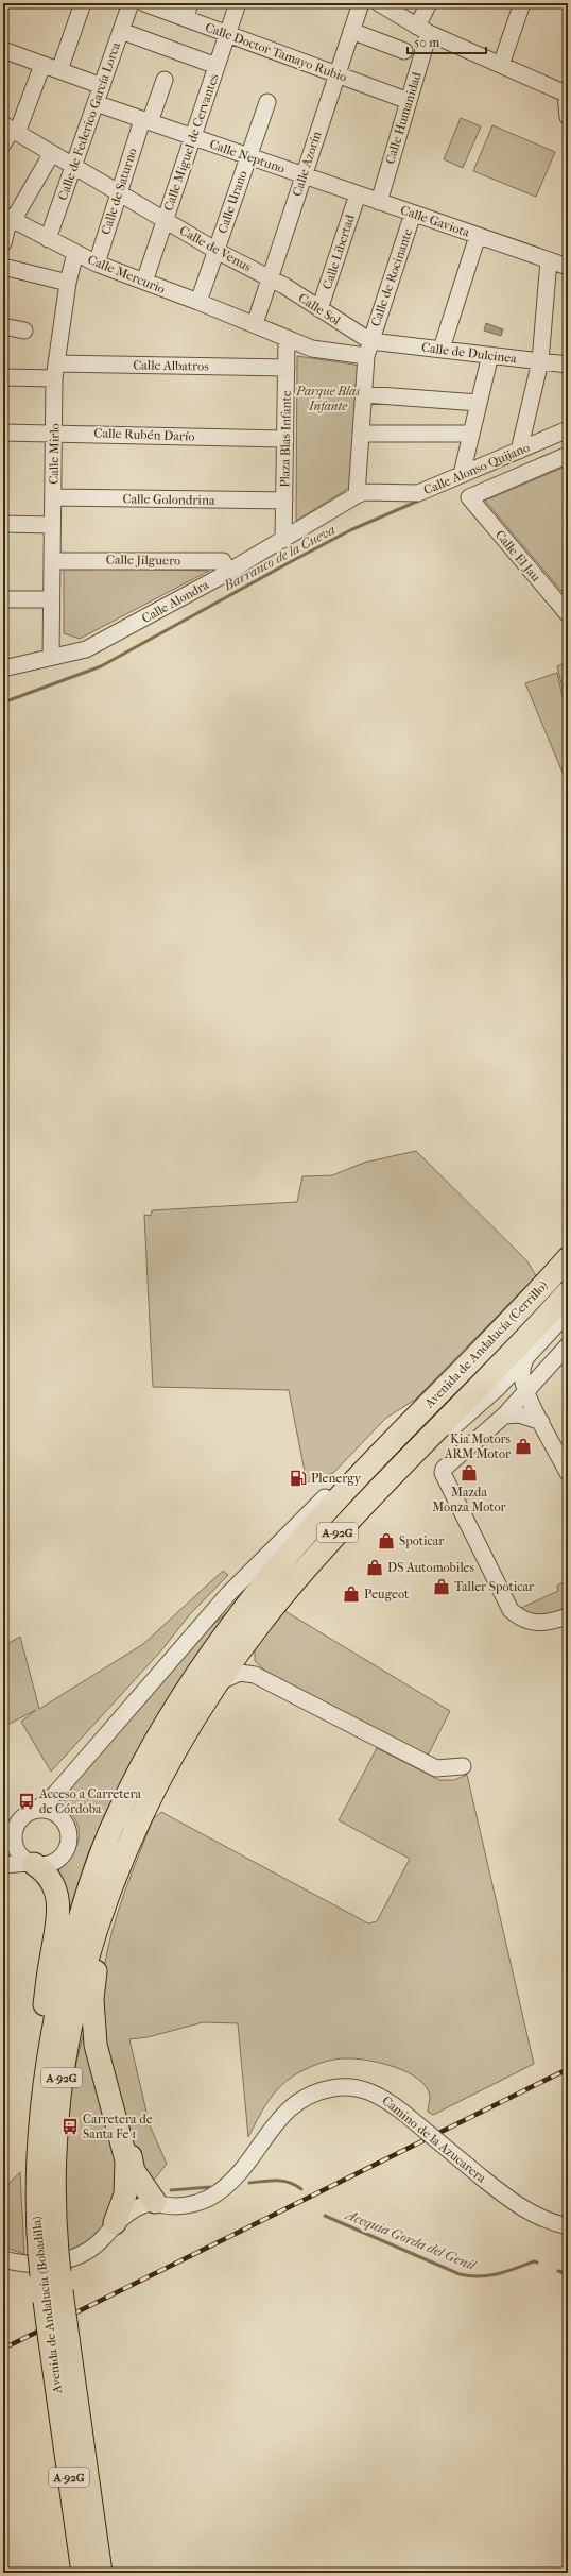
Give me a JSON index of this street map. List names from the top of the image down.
{
  "streets": {
    "highway": ["Avenida de Andalucía (Cerrillo)", "A-92G", "Avenida de Andalucía (Bobadilla)"],
    "street": [
      "Calle Doctor Tamayo Rubio",
      "Calle Humanidad",
      "Calle de Federico García Lorca",
      "Calle Miguel de Cervantes",
      "Calle Neptuno",
      "Calle Azorín",
      "Calle de Saturno",
      "Calle Urano",
      "Calle Gaviota",
      "Calle de Venus",
      "Calle Libertad",
      "Calle Mercurio",
      "Calle de Rocinante",
      "Calle Sol",
      "Calle de Dulcinea",
      "Calle Albatros",
      "Calle Rubén Darío",
      "Plaza Blas Infante",
      "Calle Mirlo",
      "Calle Alonso Quijano",
      "Calle Golondrina",
      "Calle El Jau",
      "Calle Jilguero",
      "Calle Alondra",
      "Camino de la Azucarera"
    ]
  },
  "crossings": [
    ["Calle Doctor Tamayo Rubio", "Calle Humanidad"],
    ["Calle Doctor Tamayo Rubio", "Calle Miguel de Cervantes"],
    ["Calle Doctor Tamayo Rubio", "Calle Azorín"],
    ["Calle Humanidad", "Calle Gaviota"],
    ["Calle de Federico García Lorca", "Calle Neptuno"],
    ["Calle de Federico García Lorca", "Calle de Venus"],
    ["Calle de Federico García Lorca", "Calle Mercurio"],
    ["Calle Miguel de Cervantes", "Calle Neptuno"],
    ["Calle Miguel de Cervantes", "Calle de Venus"],
    ["Calle Miguel de Cervantes", "Calle Mercurio"],
    ["Calle Neptuno", "Calle Azorín"],
    ["Calle Neptuno", "Calle de Saturno"],
    ["Calle Neptuno", "Calle Urano"],
    ["Calle Neptuno", "Calle Gaviota"],
    ["Calle Azorín", "Calle Gaviota"],
    ["Calle Azorín", "Calle de Venus"],
    ["Calle Azorín", "Calle Mercurio"],
    ["Calle Azorín", "Calle Sol"],
    ["Calle de Saturno", "Calle de Venus"],
    ["Calle de Saturno", "Calle Mercurio"],
    ["Calle Urano", "Calle de Venus"],
    ["Calle Urano", "Calle Mercurio"],
    ["Calle Gaviota", "Calle Libertad"],
    ["Calle Gaviota", "Calle de Rocinante"],
    ["Calle de Venus", "Calle Sol"],
    ["Calle Libertad", "Calle Sol"],
    ["Calle Mercurio", "Calle de Dulcinea"],
    ["Calle Mercurio", "Plaza Blas Infante"],
    ["Calle Mercurio", "Calle Mirlo"],
    ["Calle de Rocinante", "Calle Sol"],
    ["Calle de Rocinante", "Calle de Dulcinea"],
    ["Calle de Rocinante", "Calle Alonso Quijano"],
    ["Calle de Rocinante", "Calle Alondra"],
    ["Calle Sol", "Calle de Dulcinea"],
    ["Calle de Dulcinea", "Plaza Blas Infante"],
    ["Calle Albatros", "Plaza Blas Infante"],
    ["Calle Albatros", "Calle Mirlo"],
    ["Calle Rubén Darío", "Plaza Blas Infante"],
    ["Calle Rubén Darío", "Calle Mirlo"],
    ["Plaza Blas Infante", "Calle Golondrina"],
    ["Plaza Blas Infante", "Calle Alondra"],
    ["Calle Mirlo", "Calle Golondrina"],
    ["Calle Mirlo", "Calle Jilguero"],
    ["Calle Mirlo", "Calle Alondra"],
    ["Calle Alonso Quijano", "Calle Alondra"],
    ["Calle Jilguero", "Calle Alondra"],
    ["Avenida de Andalucía (Cerrillo)", "Avenida de Andalucía (Bobadilla)"]
  ],
  "water": ["Barranco de la Cueva", "Acequia Gorda del Genil"],
  "parks": ["Parque Blas Infante"],
  "places": {
    "shop": [
      "Kia Motors ARM Motor",
      "Mazda Monza Motor",
      "Spoticar",
      "DS Automobiles",
      "Taller Spoticar",
      "Peugeot"
    ],
    "fuel station": ["Plenergy"],
    "bus stop": ["Acceso a Carretera de Córdoba", "Carretera de Santa Fe 1"]
  },
  "scale_bar": "50 m"
}
